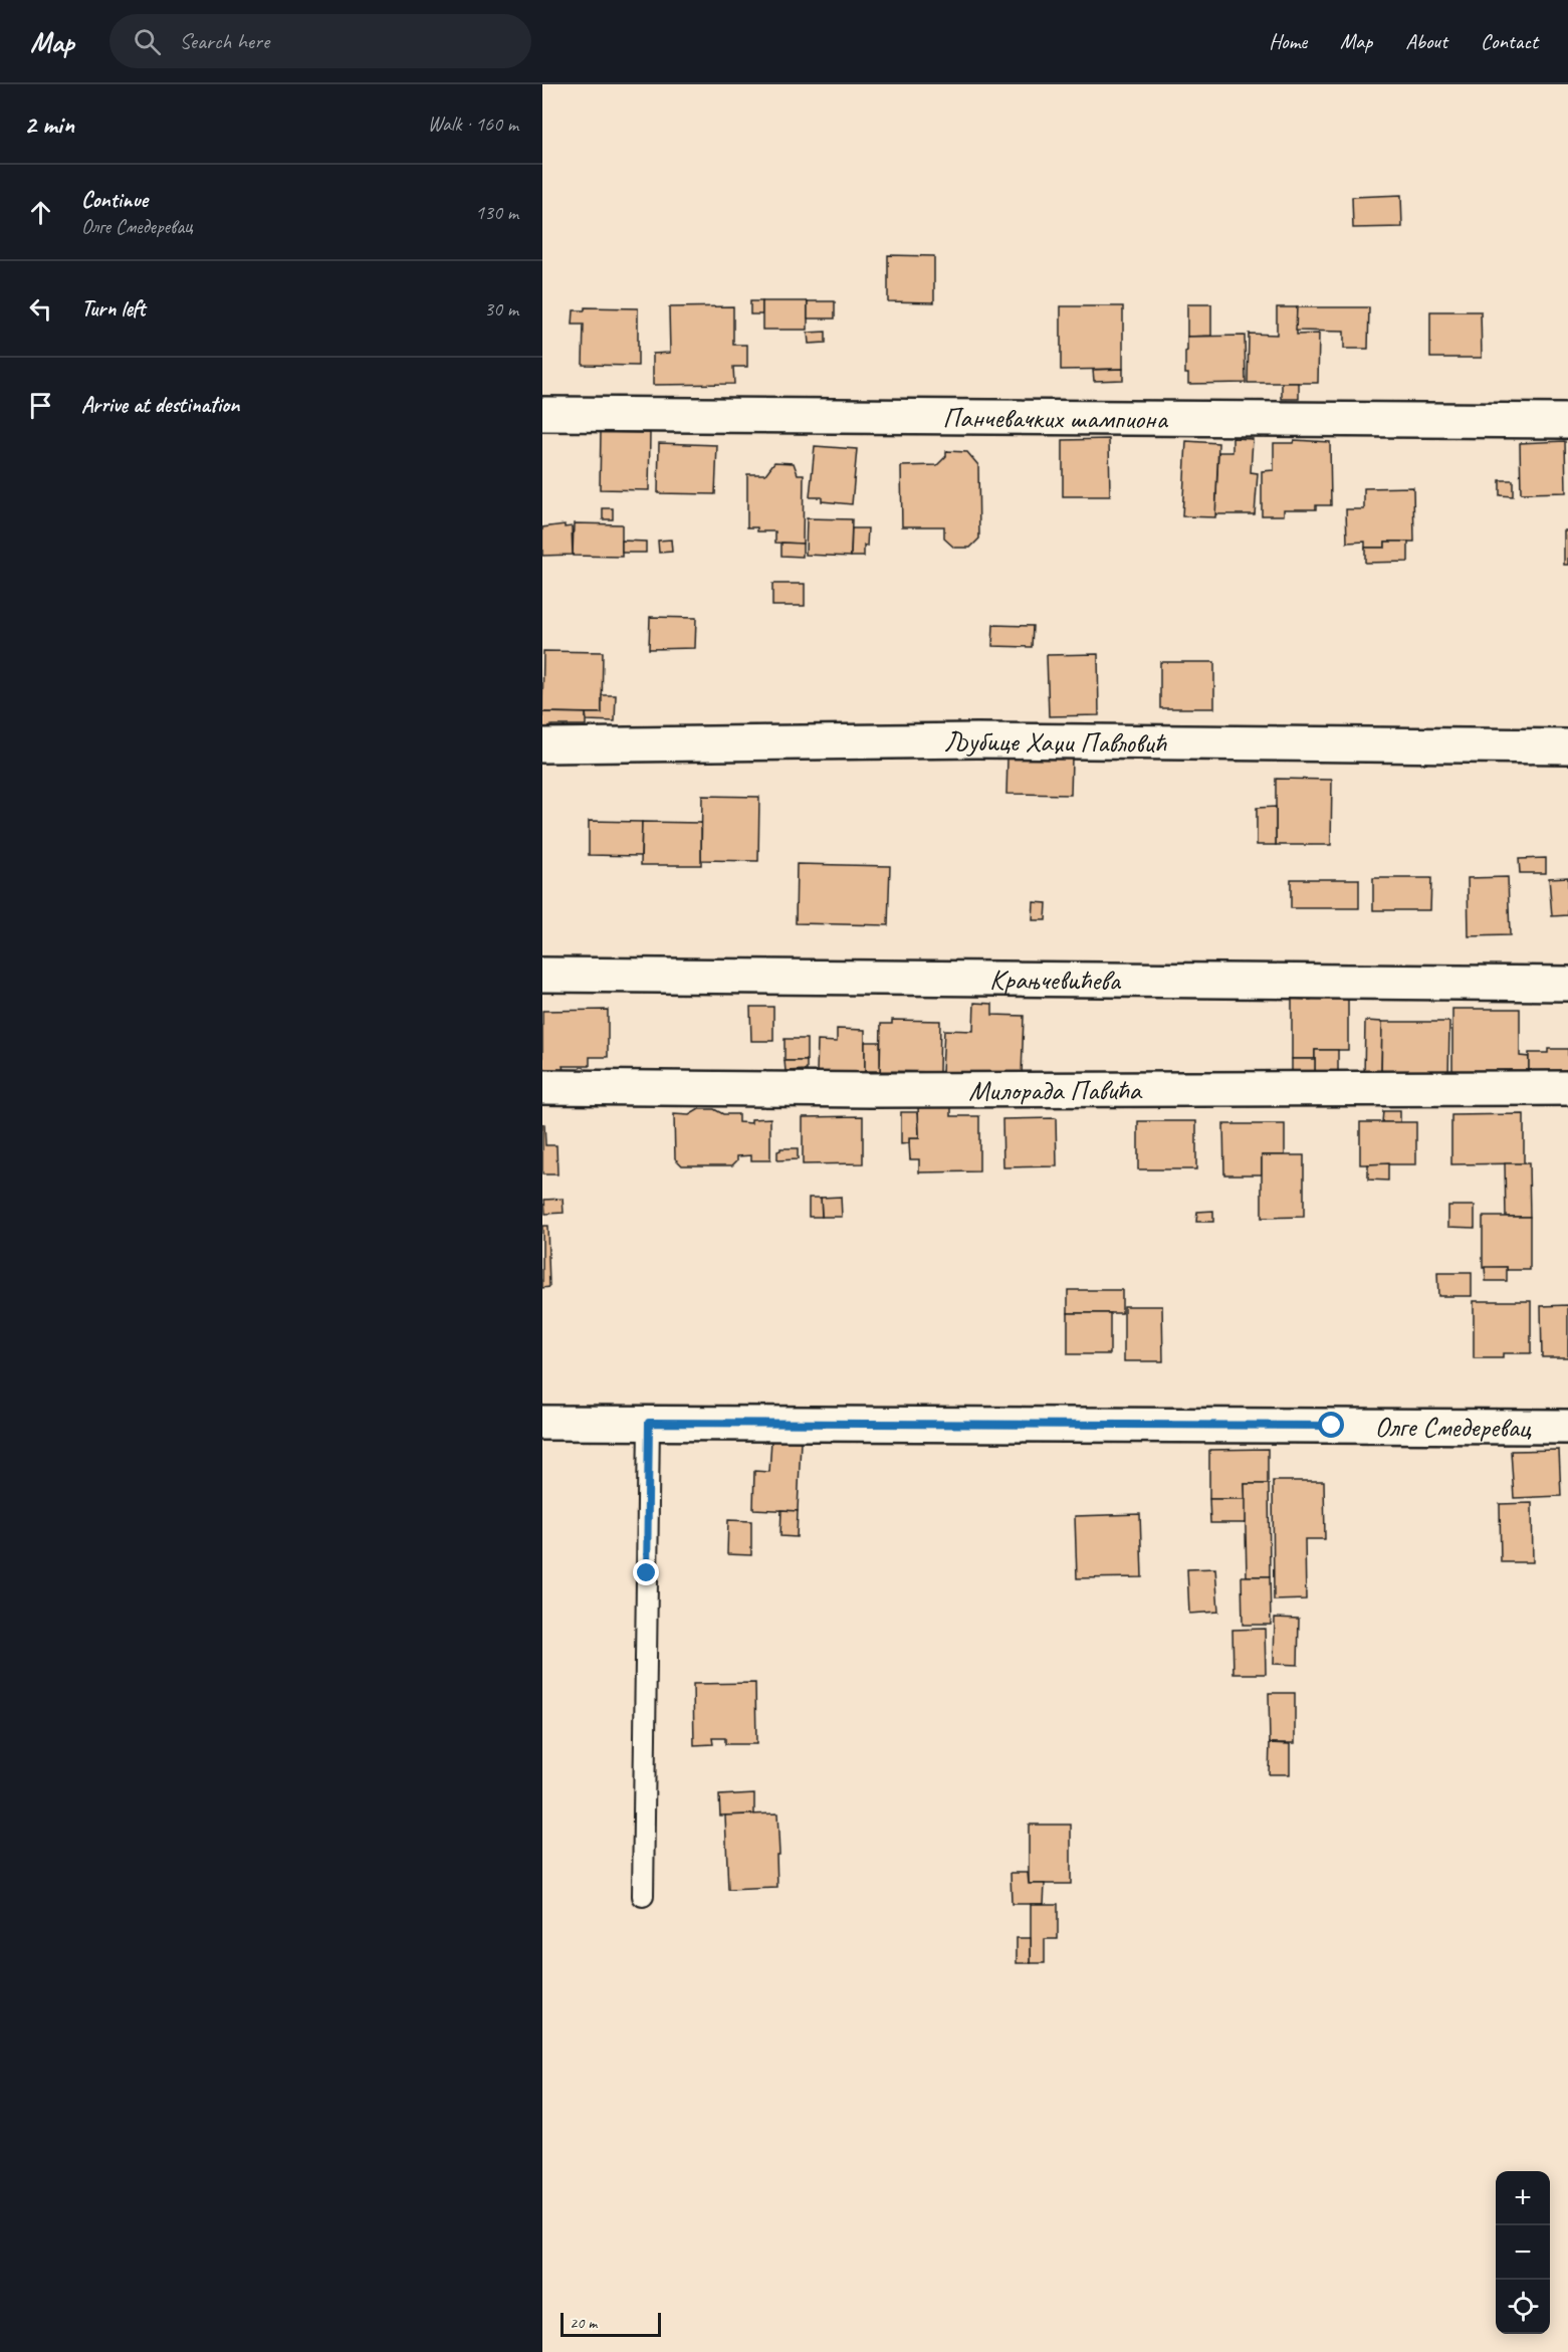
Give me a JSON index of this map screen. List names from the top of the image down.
{
  "streets": {
    "street": [
      "Панчевачких шампиона",
      "Љубице Хаџи Павловић",
      "Крањчевићева",
      "Милорада Павића",
      "Олге Смедеревац"
    ]
  },
  "scale_bar": "20 m",
  "page": {
    "header": "Map",
    "search": "Search here",
    "nav": [
      "Home",
      "Map",
      "About",
      "Contact"
    ],
    "heading": ["2 min", "Walk · 160 m"],
    "list": [
      ["Continue", "Олге Смедеревац", "130 m"],
      ["Turn left", "30 m"],
      "Arrive at destination"
    ],
    "map_buttons": ["+", "−"],
    "scale": "20 m"
  }
}
